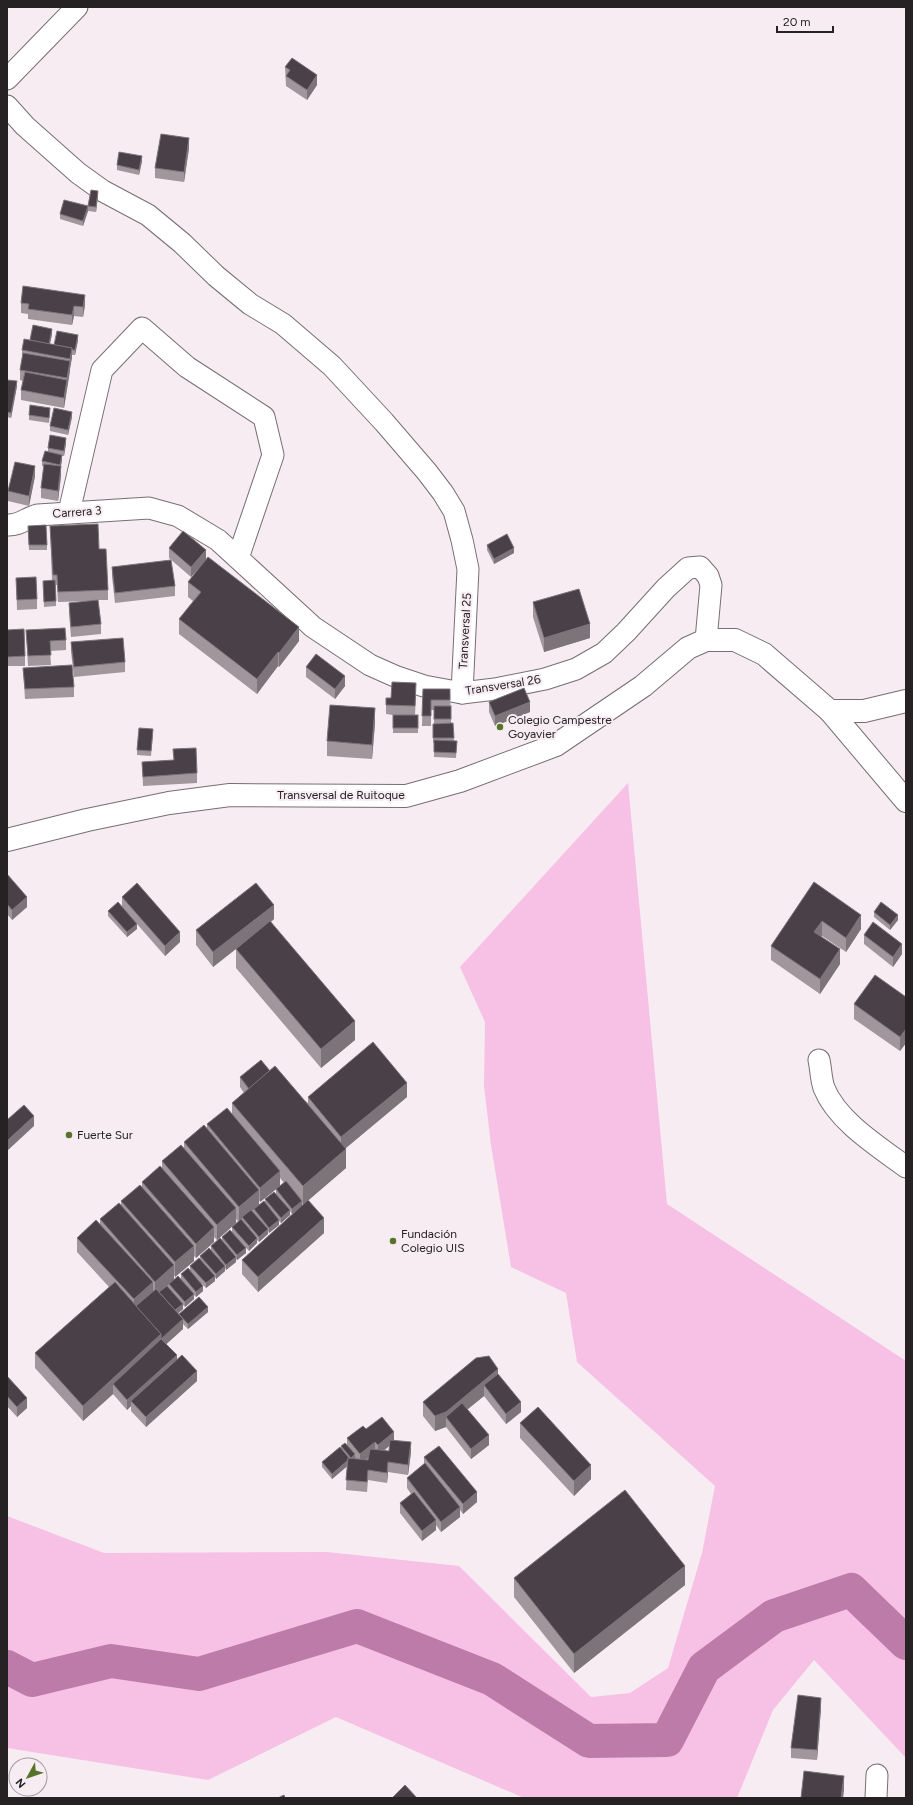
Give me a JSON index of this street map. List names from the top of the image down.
{
  "streets": {
    "street": [
      "Carrera 3",
      "Transversal 25",
      "Transversal 26",
      "Transversal de Ruitoque"
    ]
  },
  "crossings": [
    ["Carrera 3", "Transversal 26"],
    ["Transversal 25", "Transversal 26"],
    ["Transversal 26", "Transversal de Ruitoque"]
  ],
  "places": ["Colegio Campestre Goyavier", "Fuerte Sur", "Fundación Colegio UIS"],
  "scale_bar": "20 m",
  "north": "bottom left"
}
